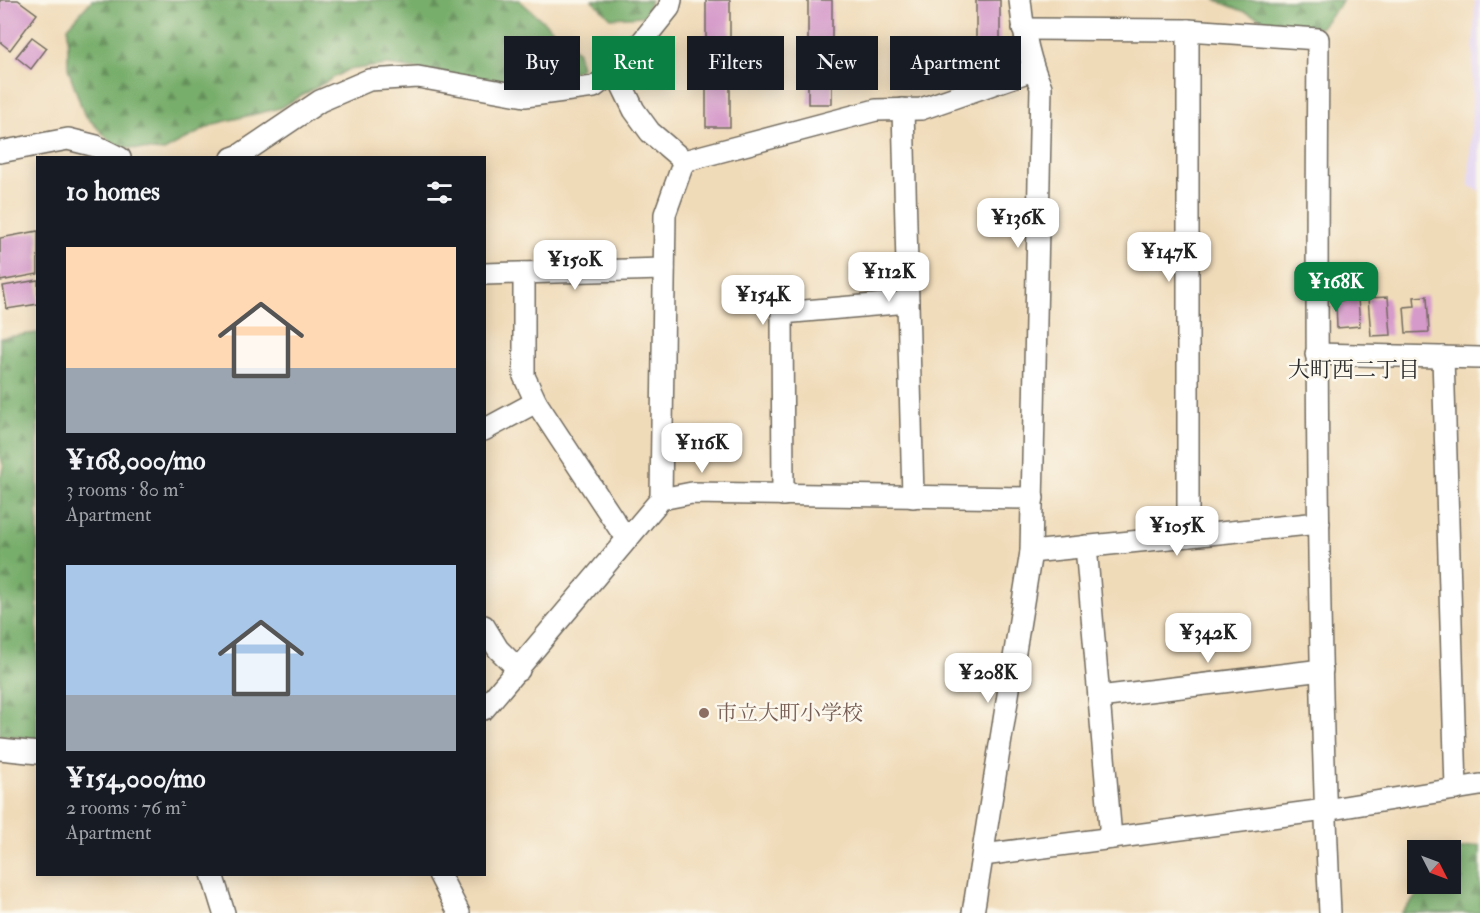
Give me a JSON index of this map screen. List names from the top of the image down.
{
  "districts": ["大町西二丁目"],
  "places": ["市立大町小学校"],
  "north": "bottom right",
  "page": {
    "chip": [
      "Buy",
      "Rent",
      "Filters",
      "New",
      "Apartment"
    ],
    "heading": "10 homes",
    "price": [
      "¥136K",
      "¥147K",
      "¥150K",
      "¥112K",
      "¥168K",
      "¥154K",
      "¥116K",
      "¥105K",
      "¥342K",
      "¥208K"
    ],
    "list": [
      {
        "name": "¥168,000/mo",
        "note": "3 rooms · 80 m² · Apartment"
      },
      {
        "name": "¥154,000/mo",
        "note": "2 rooms · 76 m² · Apartment"
      }
    ]
  }
}
